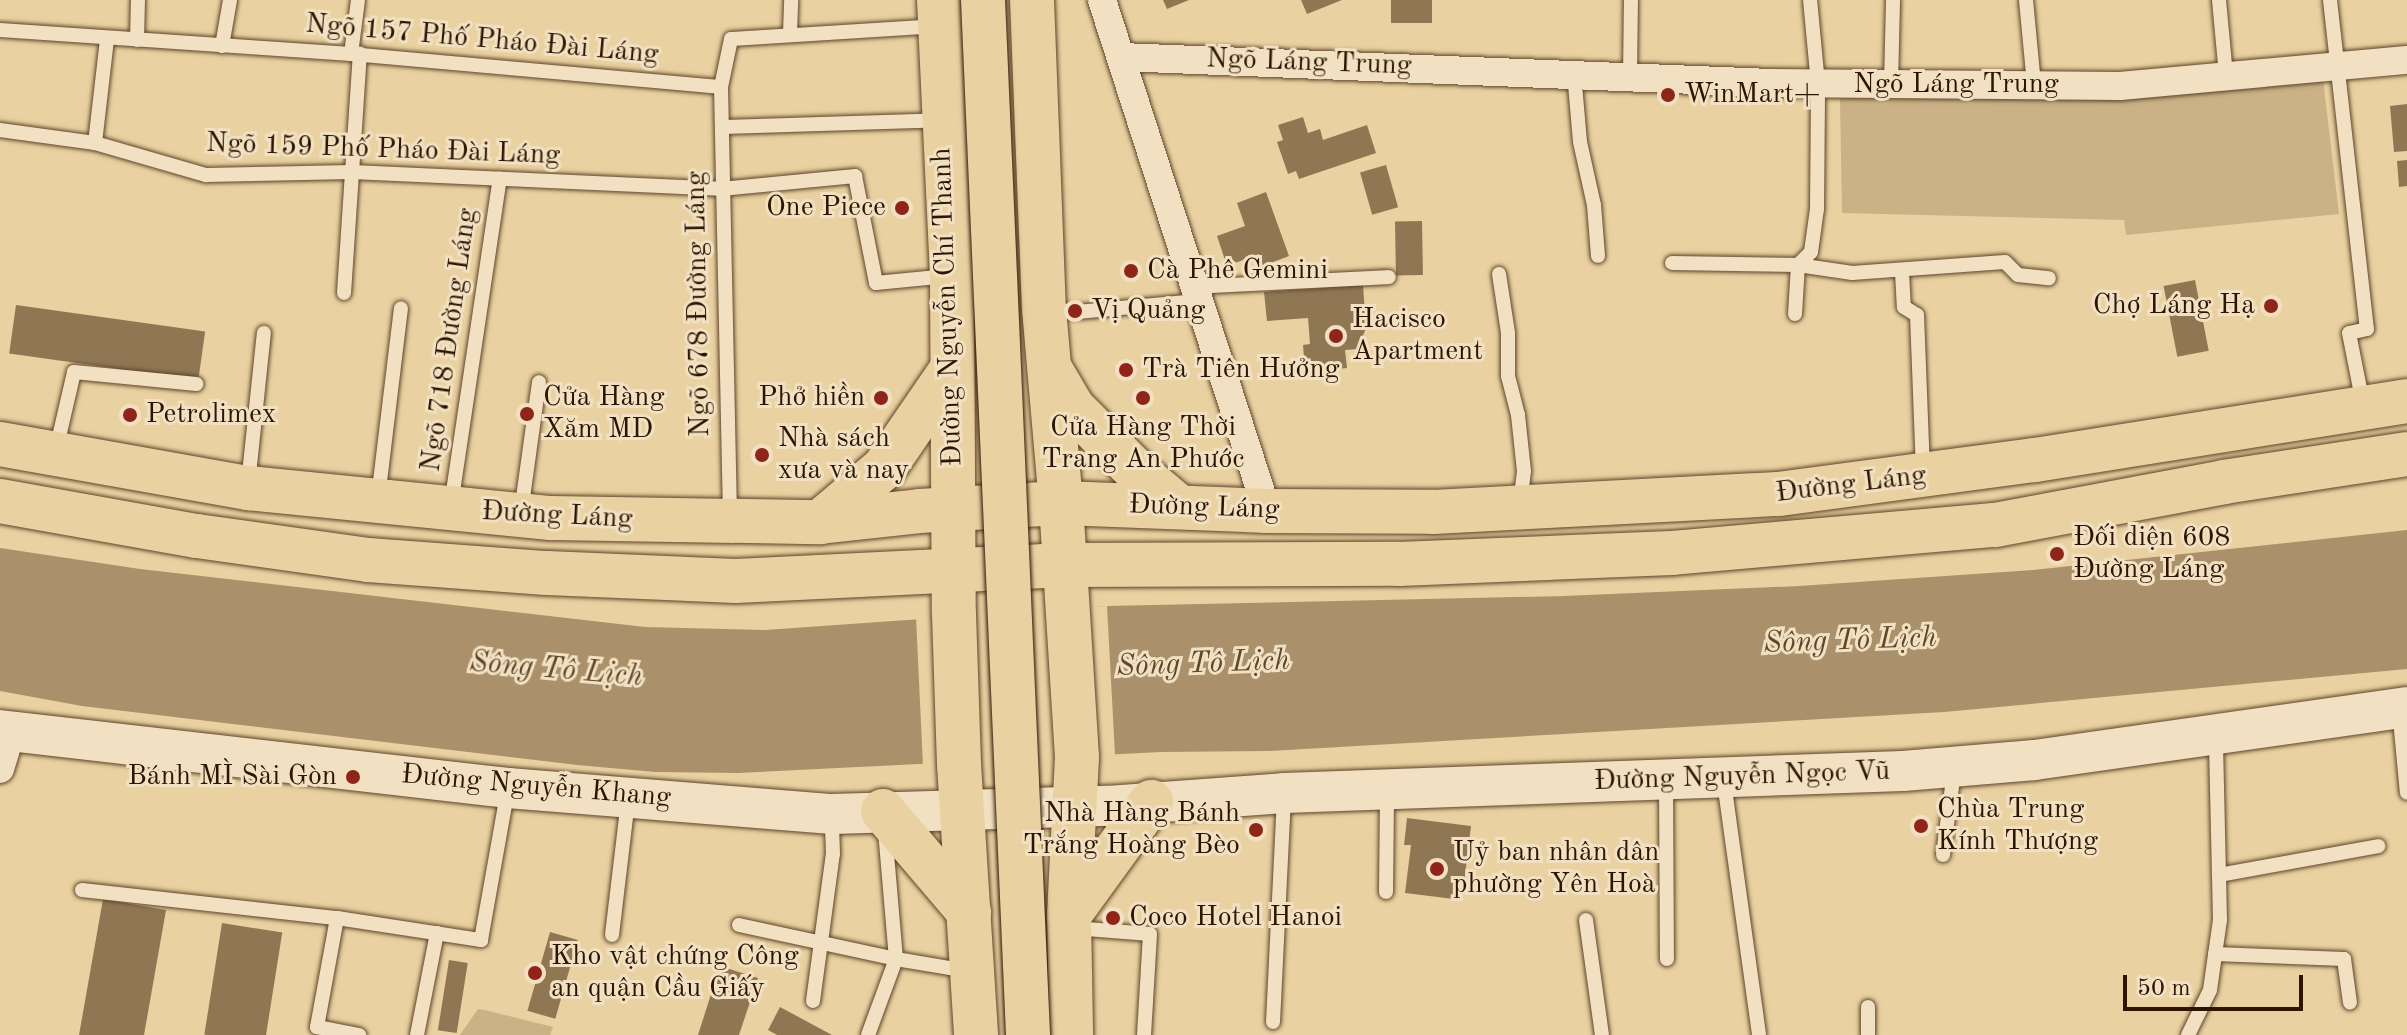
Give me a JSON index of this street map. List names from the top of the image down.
{
  "streets": {
    "main road": [
      "Đường Nguyễn Chí Thanh",
      "Đường Láng",
      "Đường Nguyễn Ngọc Vũ",
      "Đường Nguyễn Khang"
    ],
    "street": ["Ngõ Láng Trung"],
    "lane": [
      "Ngõ 157 Phố Pháo Đài Láng",
      "Ngõ 159 Phố Pháo Đài Láng",
      "Ngõ 678 Đường Láng",
      "Ngõ 718 Đường Láng"
    ]
  },
  "crossings": [
    ["Ngõ 157 Phố Pháo Đài Láng", "Ngõ 678 Đường Láng"],
    ["Ngõ 159 Phố Pháo Đài Láng", "Ngõ 678 Đường Láng"],
    ["Ngõ 159 Phố Pháo Đài Láng", "Đường Nguyễn Chí Thanh"],
    ["Ngõ 159 Phố Pháo Đài Láng", "Ngõ 718 Đường Láng"],
    ["Ngõ 678 Đường Láng", "Đường Láng"],
    ["Đường Nguyễn Chí Thanh", "Đường Láng"],
    ["Đường Nguyễn Chí Thanh", "Đường Nguyễn Khang"],
    ["Ngõ 718 Đường Láng", "Đường Láng"],
    ["Đường Nguyễn Ngọc Vũ", "Đường Nguyễn Khang"]
  ],
  "water": ["Sông Tô Lịch"],
  "places": [
    "WinMart+",
    "One Piece",
    "Cà Phê Gemini",
    "Chợ Láng Hạ",
    "Vị Quảng",
    "Hacisco Apartment",
    "Trà Tiên Hưởng",
    "Phở hiền",
    "Cửa Hàng Thời Trang An Phước",
    "Cửa Hàng Xăm MD",
    "Petrolimex",
    "Nhà sách xưa và nay",
    "Đối diện 608 Đường Láng",
    "Bánh MÌ Sài Gòn",
    "Chùa Trung Kính Thượng",
    "Nhà Hàng Bánh Trắng Hoàng Bèo",
    "Uỷ ban nhân dân phường Yên Hoà",
    "Coco Hotel Hanoi",
    "Kho vật chứng Công an quận Cầu Giấy"
  ],
  "scale_bar": "50 m"
}
